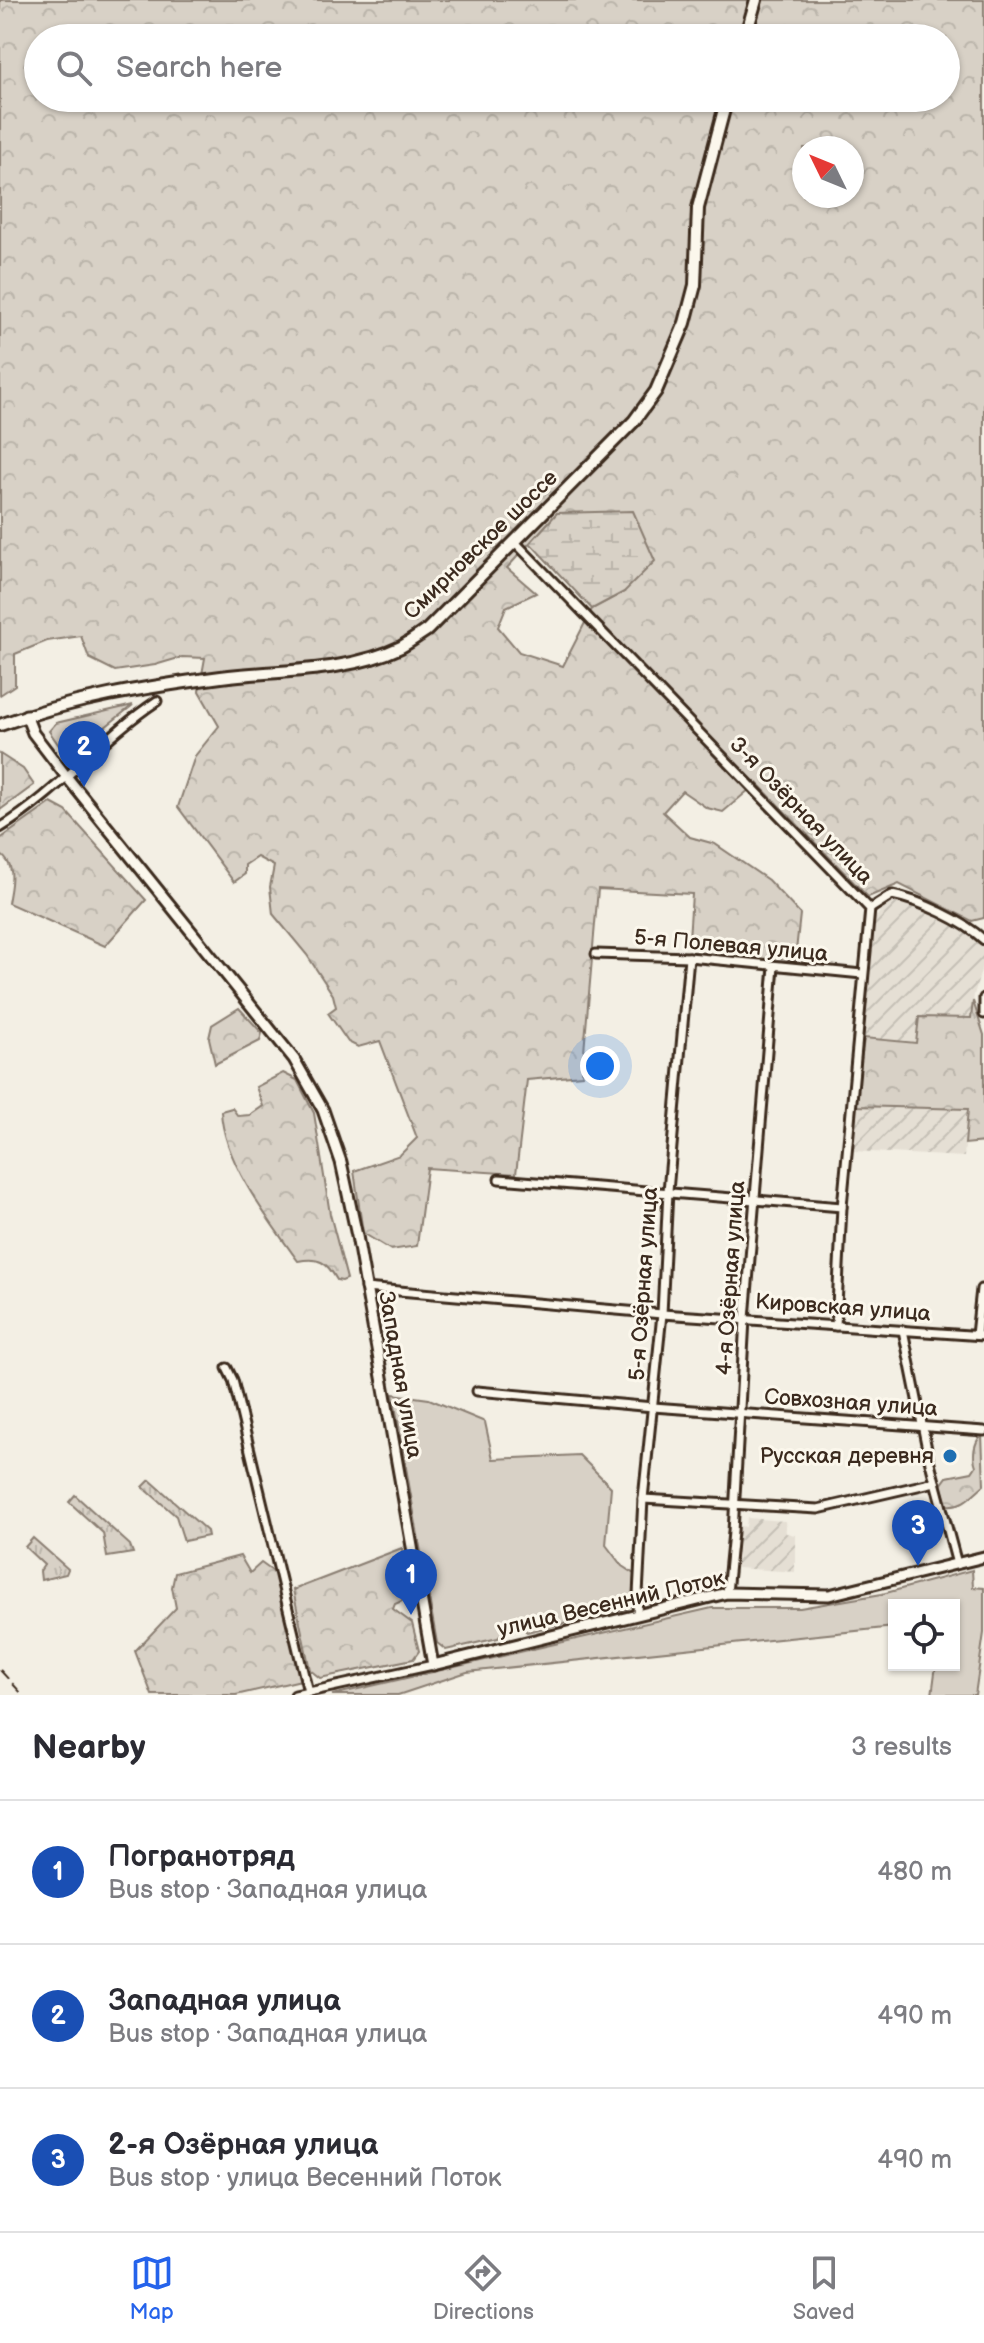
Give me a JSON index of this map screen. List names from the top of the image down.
{
  "streets": {
    "main road": ["Смирновское шоссе"],
    "street": [
      "3-я Озёрная улица",
      "5-я Полевая улица",
      "4-я Озёрная улица",
      "5-я Озёрная улица",
      "Кировская улица",
      "Западная улица",
      "Совхозная улица",
      "улица Весенний Поток"
    ]
  },
  "crossings": [
    ["Смирновское шоссе", "3-я Озёрная улица"],
    ["Смирновское шоссе", "Западная улица"],
    ["3-я Озёрная улица", "5-я Полевая улица"],
    ["3-я Озёрная улица", "Кировская улица"],
    ["5-я Полевая улица", "4-я Озёрная улица"],
    ["5-я Полевая улица", "5-я Озёрная улица"],
    ["4-я Озёрная улица", "Кировская улица"],
    ["4-я Озёрная улица", "Совхозная улица"],
    ["4-я Озёрная улица", "улица Весенний Поток"],
    ["5-я Озёрная улица", "Кировская улица"],
    ["5-я Озёрная улица", "Совхозная улица"],
    ["5-я Озёрная улица", "улица Весенний Поток"],
    ["Кировская улица", "Западная улица"],
    ["Западная улица", "улица Весенний Поток"]
  ],
  "places": ["Русская деревня"],
  "north": "top left",
  "page": {
    "search": "Search here",
    "pins": ["2", "3", "1"],
    "heading": ["Nearby", "3 results"],
    "list": [
      {
        "mark": "1",
        "name": "Погранотряд",
        "note": "Bus stop · Западная улица",
        "value": "480 m"
      },
      {
        "mark": "2",
        "name": "Западная улица",
        "note": "Bus stop · Западная улица",
        "value": "490 m"
      },
      {
        "mark": "3",
        "name": "2-я Озёрная улица",
        "note": "Bus stop · улица Весенний Поток",
        "value": "490 m"
      }
    ],
    "nav": ["Map", "Directions", "Saved"]
  }
}
